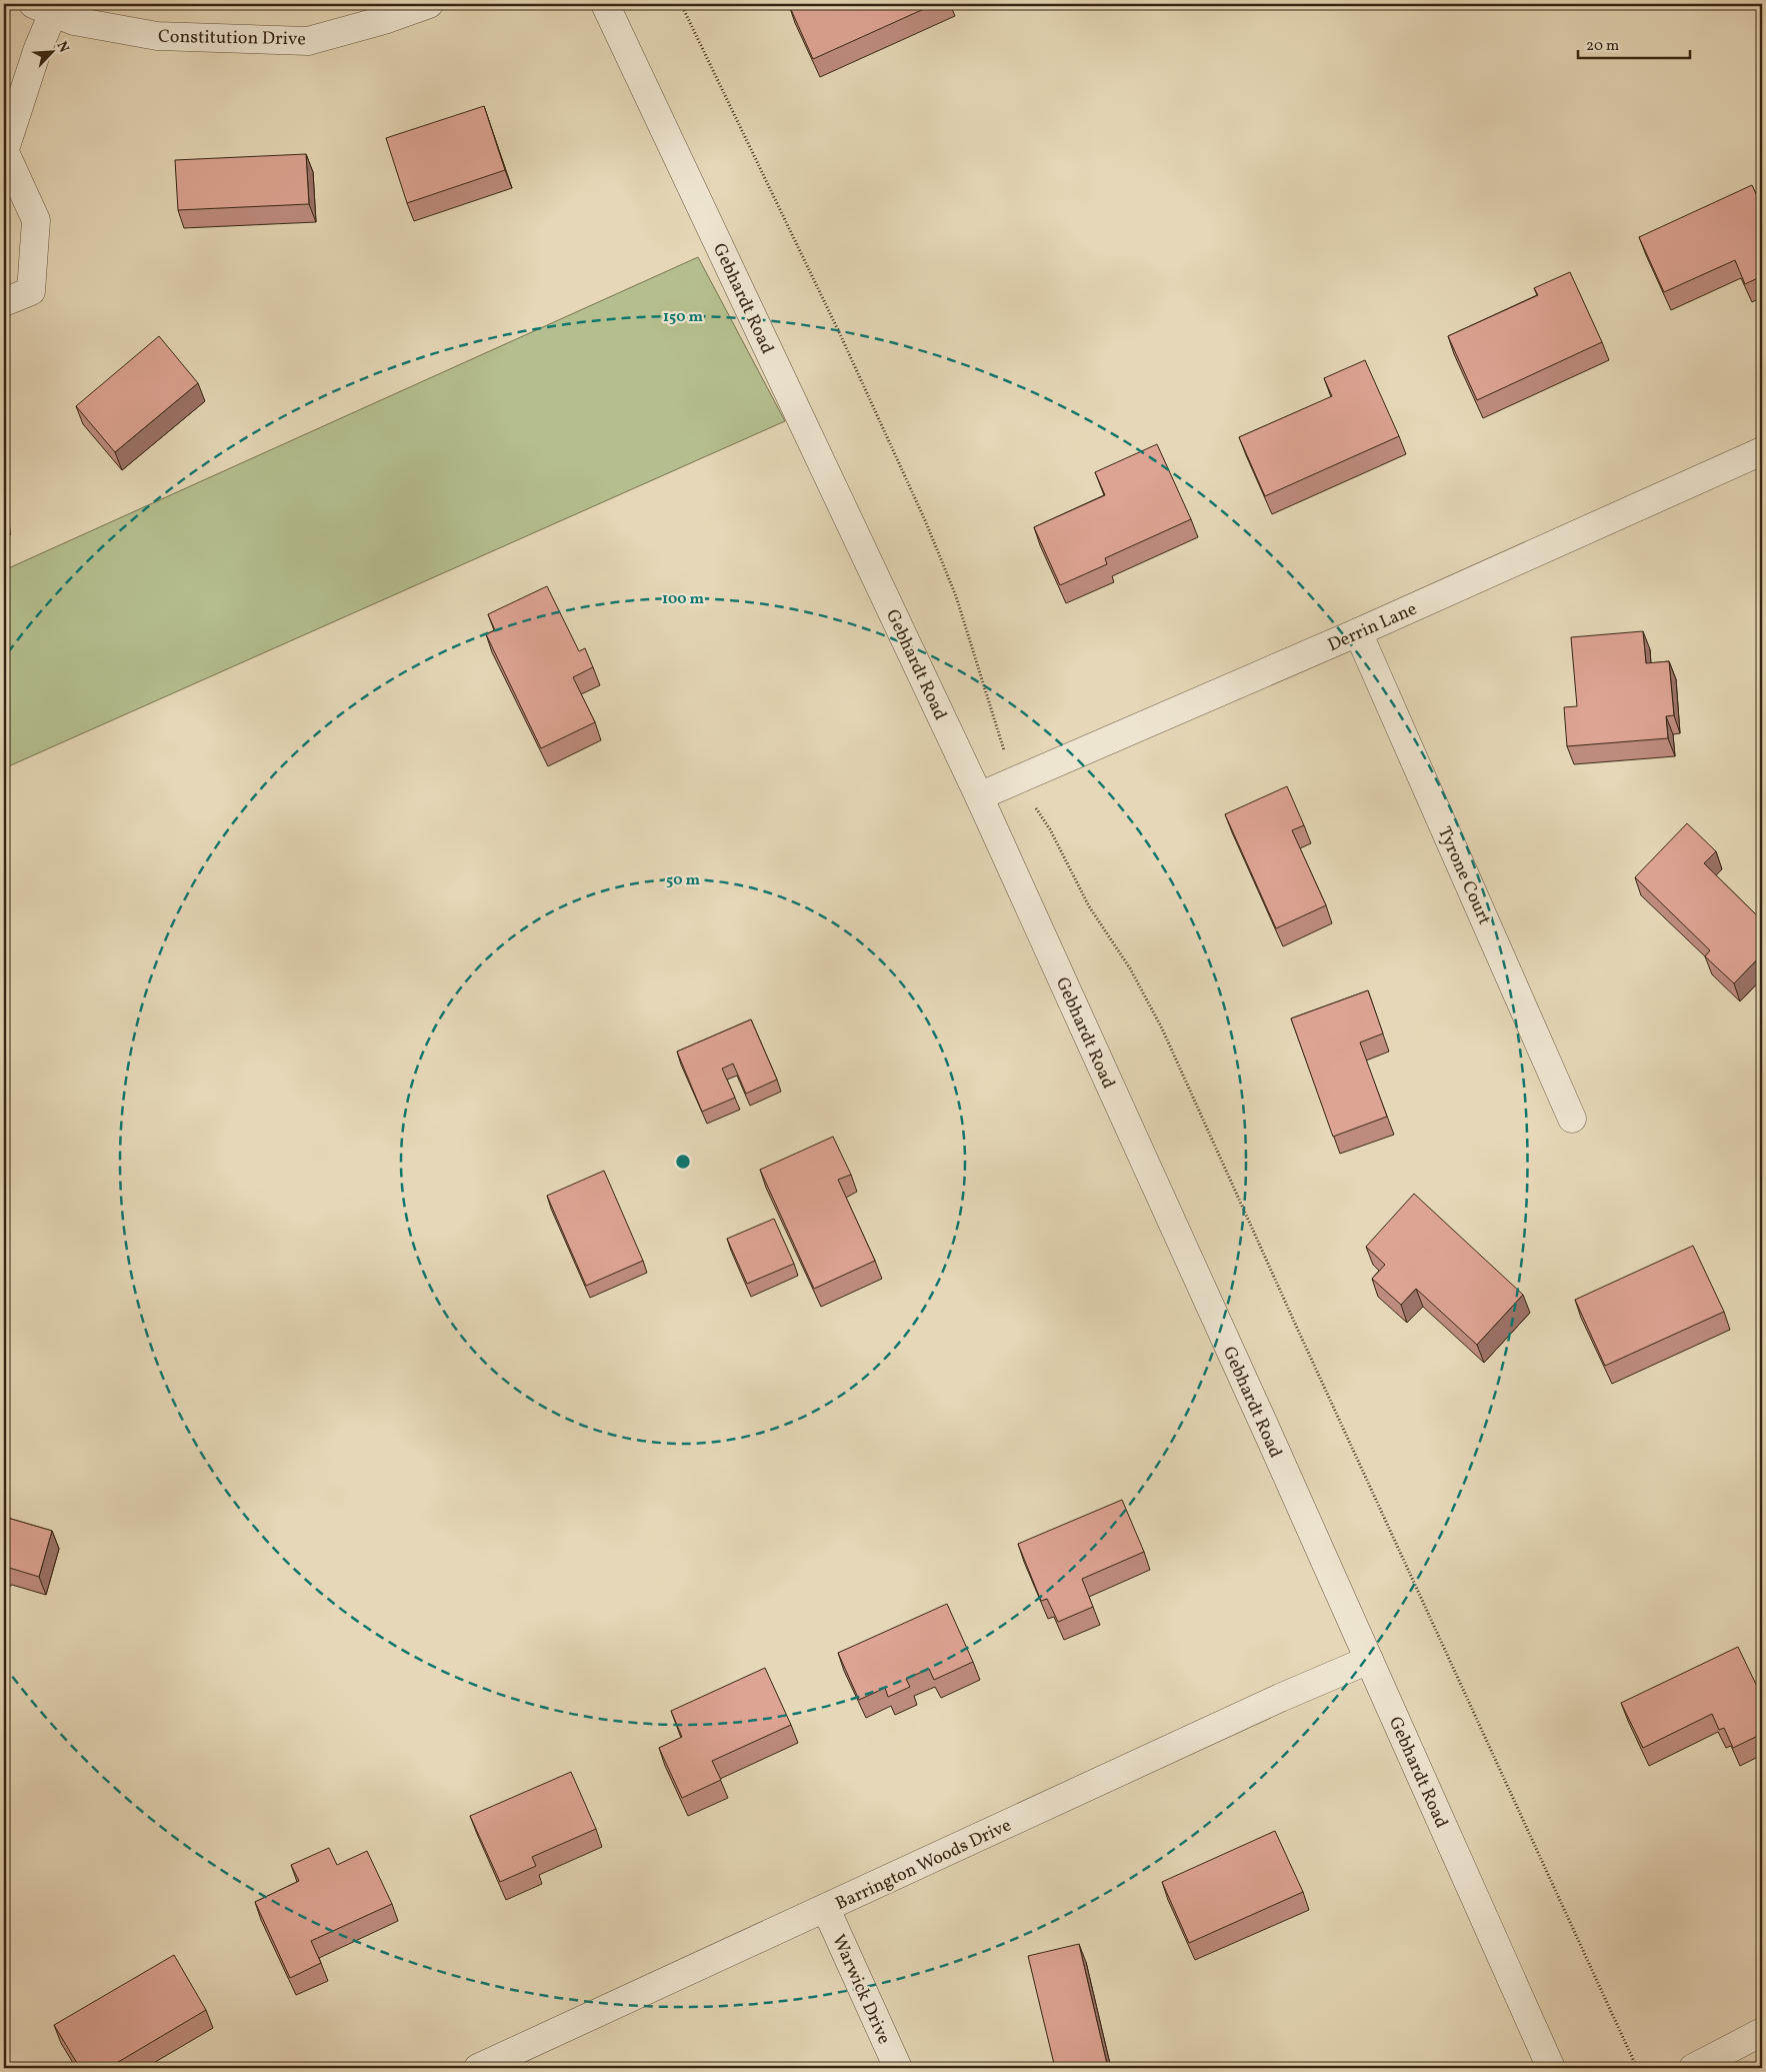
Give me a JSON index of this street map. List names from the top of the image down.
{
  "streets": {
    "street": [
      "Constitution Drive",
      "Gebhardt Road",
      "Derrin Lane",
      "Tyrone Court",
      "Barrington Woods Drive",
      "Warwick Drive"
    ]
  },
  "crossings": [
    ["Gebhardt Road", "Derrin Lane"],
    ["Gebhardt Road", "Barrington Woods Drive"],
    ["Derrin Lane", "Tyrone Court"],
    ["Barrington Woods Drive", "Warwick Drive"]
  ],
  "scale_bar": "20 m",
  "north": "top right",
  "rings": ["150 m", "100 m", "50 m"]
}
